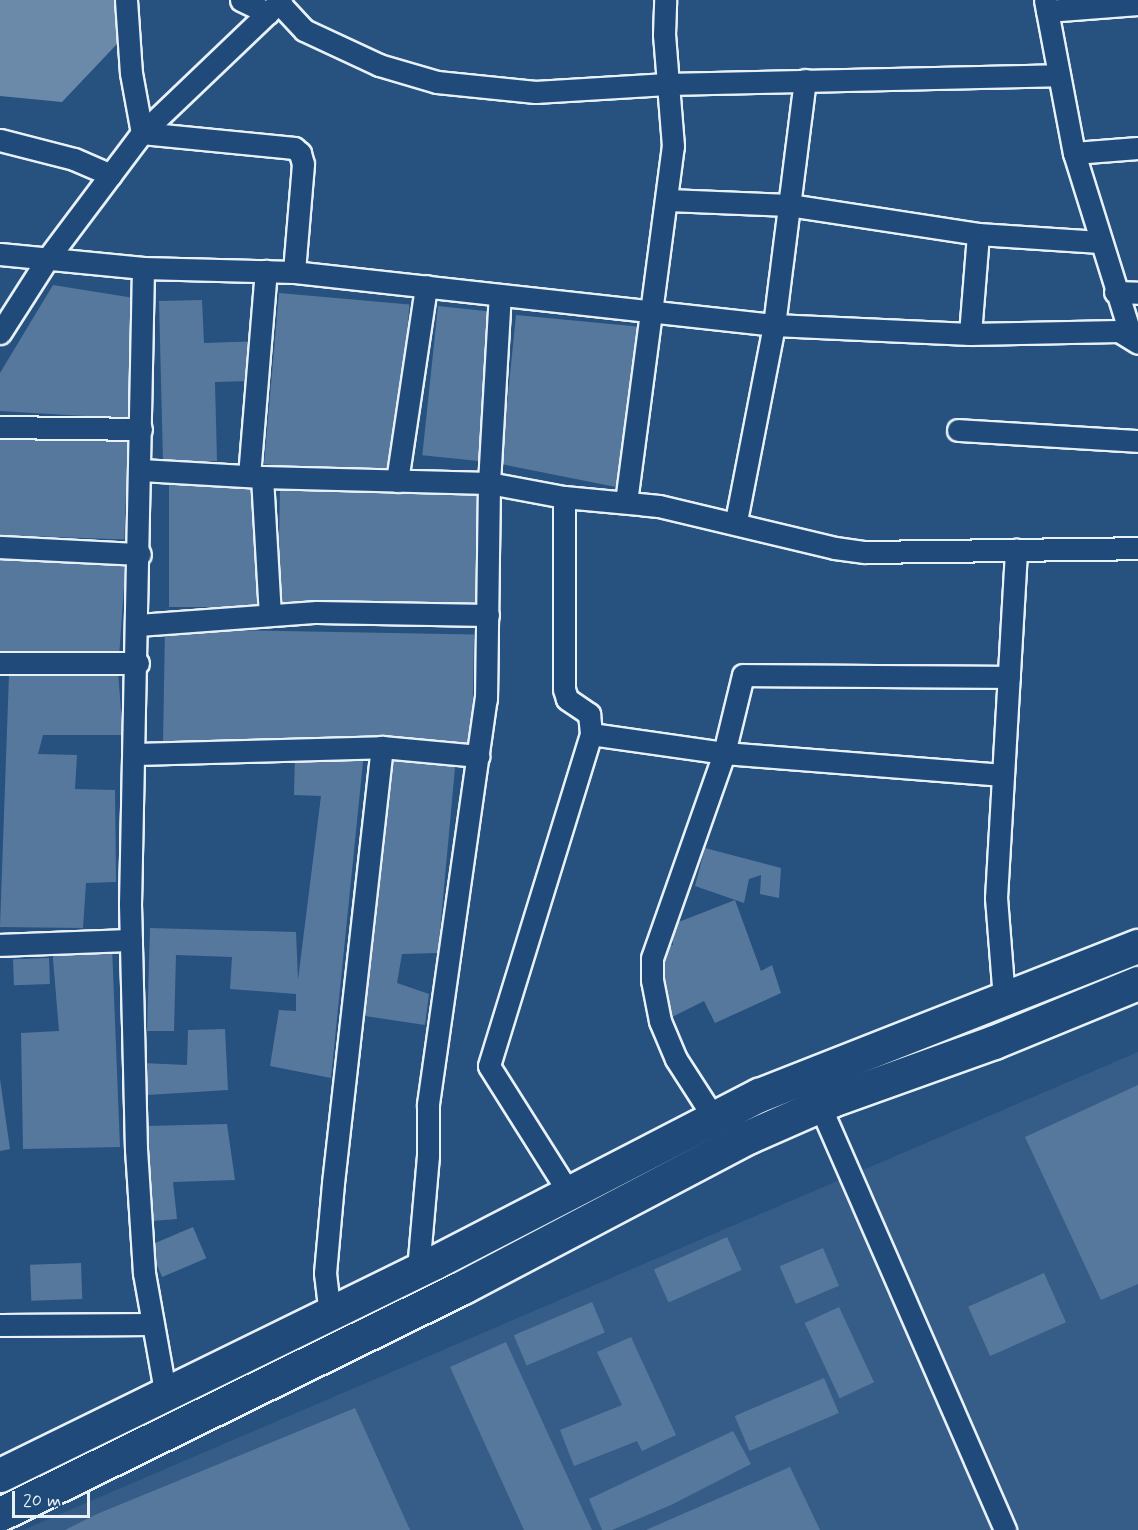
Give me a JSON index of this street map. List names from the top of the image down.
{
  "scale_bar": "20 m"
}
